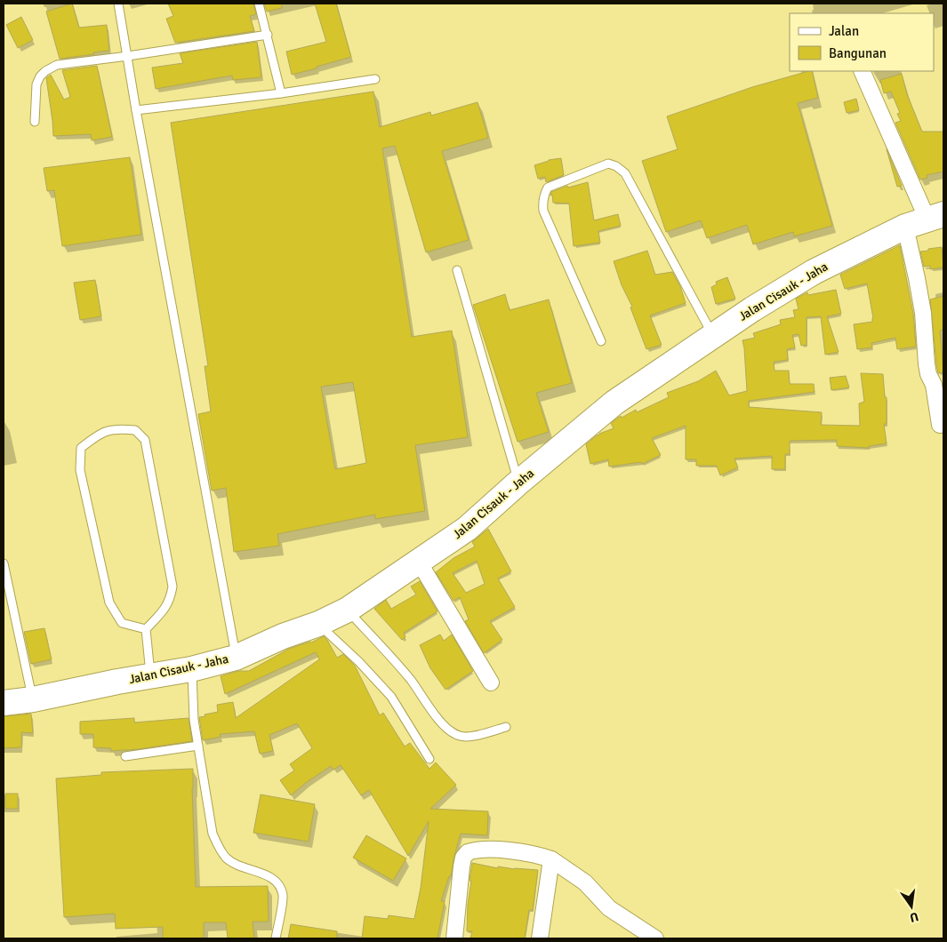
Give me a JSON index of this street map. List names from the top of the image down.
{
  "streets": {
    "main road": ["Jalan Cisauk - Jaha"]
  },
  "legend": ["Jalan", "Bangunan"],
  "north": "bottom"
}
